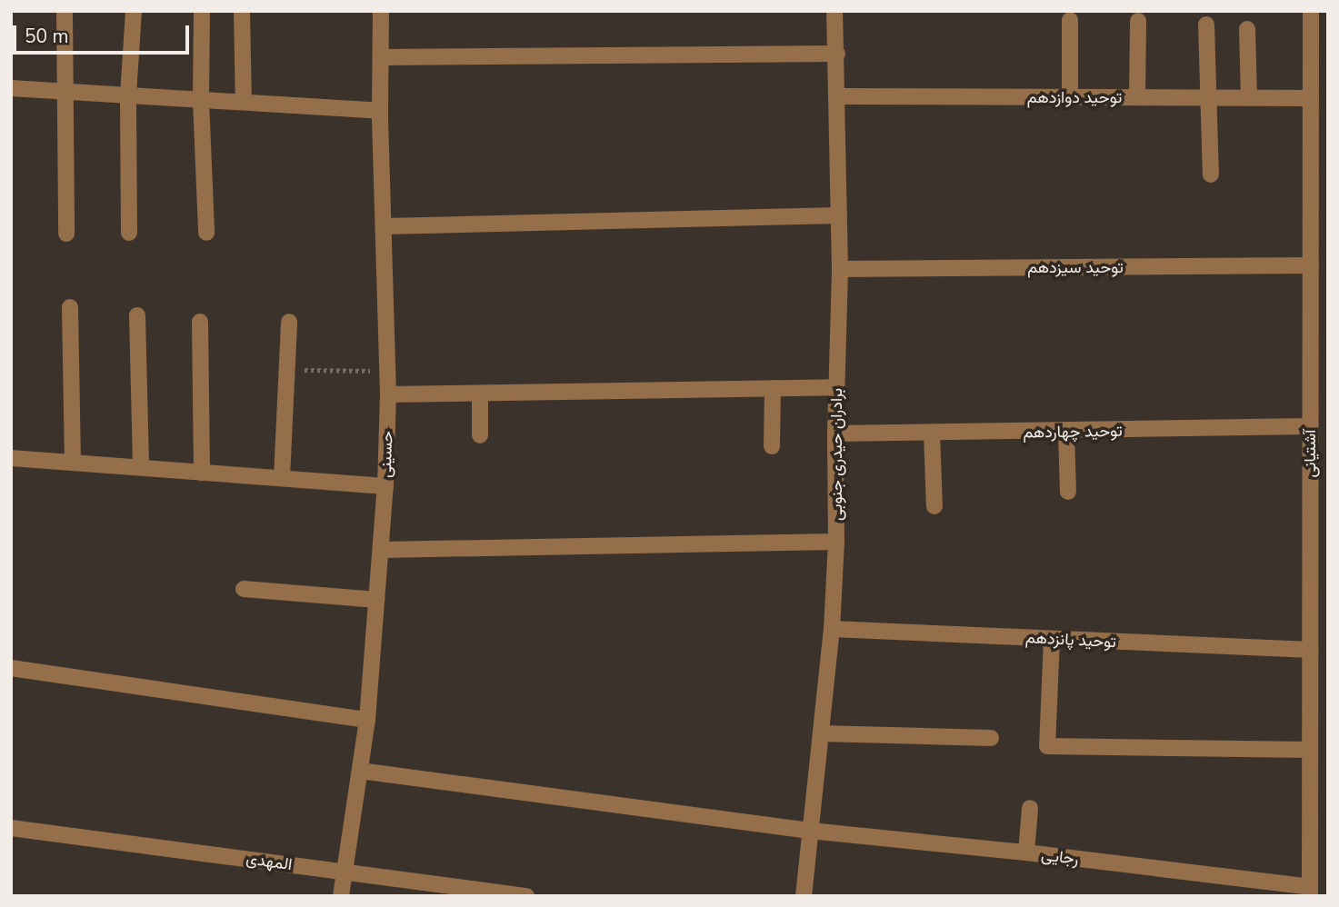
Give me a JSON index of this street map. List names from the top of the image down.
{
  "streets": {
    "street": [
      "توحید دوازدهم",
      "توحید سیزدهم",
      "توحید چهاردهم",
      "آشتیانی",
      "حسینی",
      "برادران حیدری جنوبی",
      "توحید پانزدهم",
      "رجایی",
      "المهدی"
    ]
  },
  "crossings": [
    ["توحید دوازدهم", "آشتیانی"],
    ["توحید دوازدهم", "برادران حیدری جنوبی"],
    ["توحید سیزدهم", "آشتیانی"],
    ["توحید سیزدهم", "برادران حیدری جنوبی"],
    ["توحید چهاردهم", "آشتیانی"],
    ["توحید چهاردهم", "برادران حیدری جنوبی"],
    ["آشتیانی", "توحید پانزدهم"],
    ["آشتیانی", "رجایی"],
    ["حسینی", "رجایی"],
    ["حسینی", "المهدی"],
    ["برادران حیدری جنوبی", "توحید پانزدهم"],
    ["برادران حیدری جنوبی", "رجایی"]
  ],
  "scale_bar": "50 m"
}
